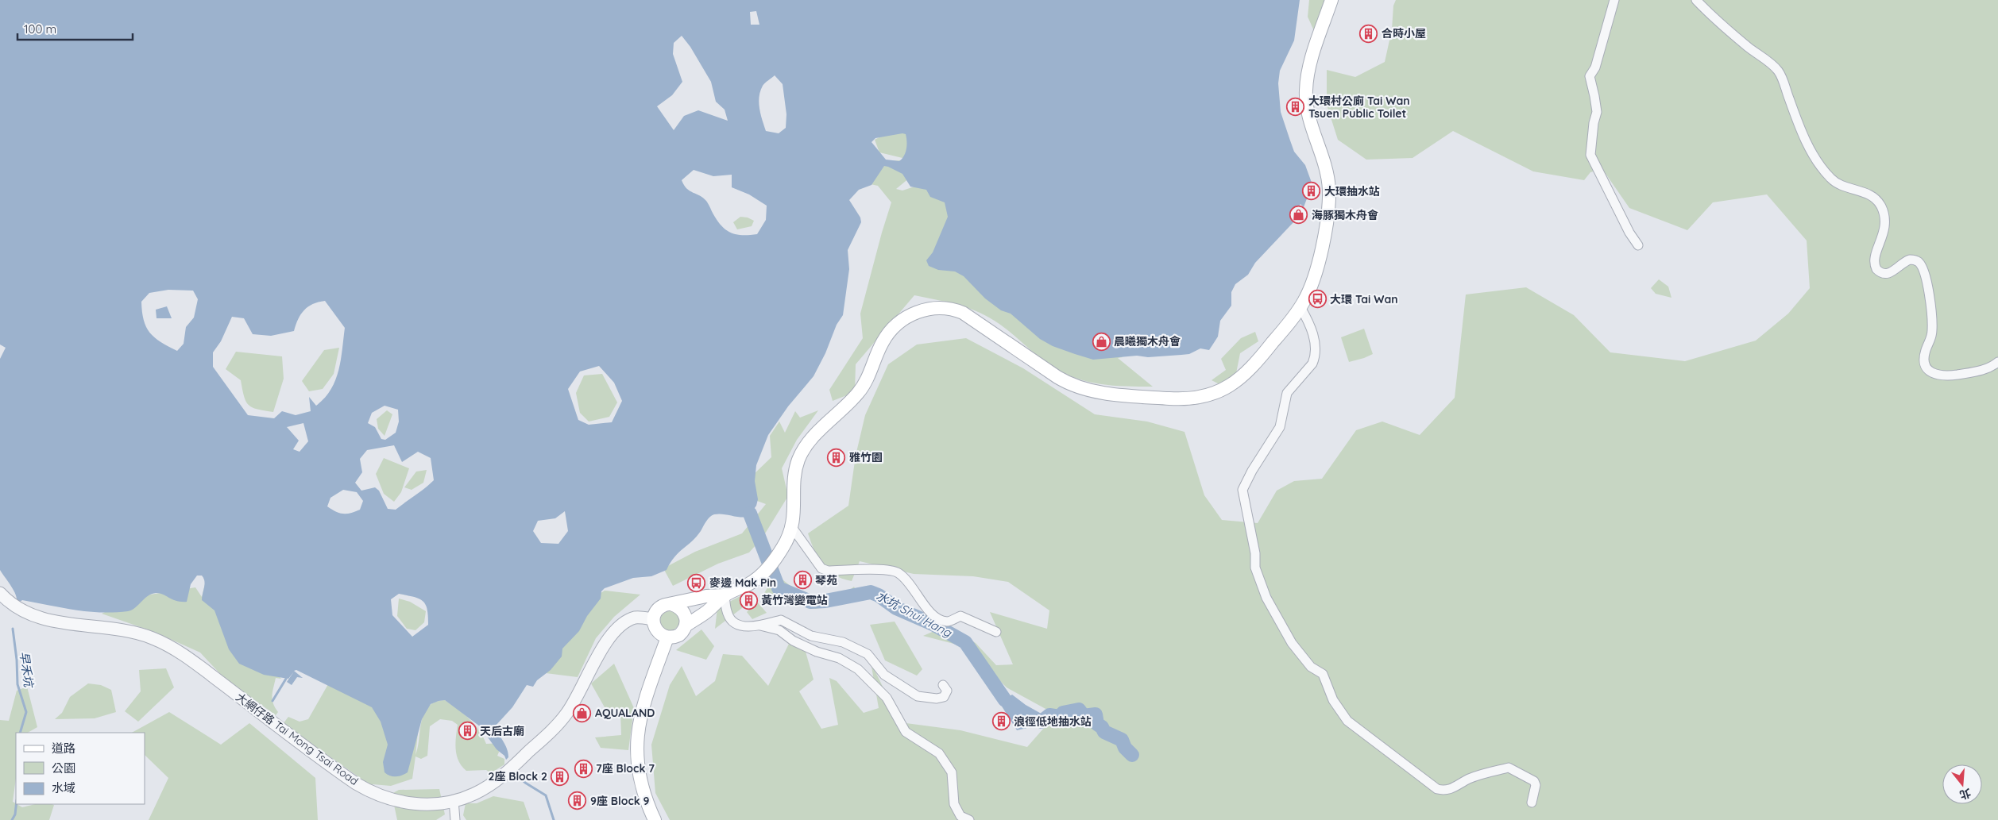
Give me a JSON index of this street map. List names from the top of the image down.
{
  "streets": {
    "street": ["大網仔路 Tai Mong Tsai Road"]
  },
  "water": ["水坑 Shui Hang", "早禾坑"],
  "places": {
    "building": [
      "合時小屋",
      "大環村公廁 Tai Wan Tsuen Public Toilet",
      "大環抽水站",
      "雅竹園",
      "琴苑",
      "黃竹灣變電站",
      "浪徑低地抽水站",
      "天后古廟",
      "7座 Block 7",
      "2座 Block 2",
      "9座 Block 9"
    ],
    "shop": ["海豚獨木舟會", "晨曦獨木舟會", "AQUALAND"],
    "bus stop": ["大環 Tai Wan", "麥邊 Mak Pin"]
  },
  "legend": ["道路", "公園", "水域"],
  "scale_bar": "100 m",
  "north": "bottom"
}
